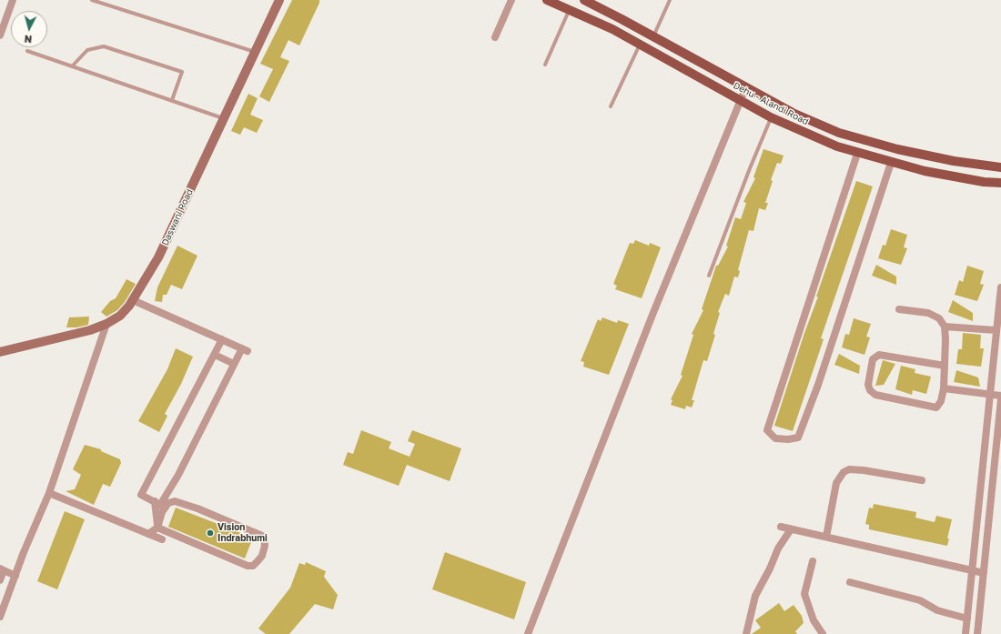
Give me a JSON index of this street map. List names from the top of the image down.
{
  "streets": {
    "main road": ["Dehu - Alandi Road"],
    "street": ["Daswani Road"]
  },
  "places": ["Vision Indrabhumi"],
  "north": "bottom"
}
